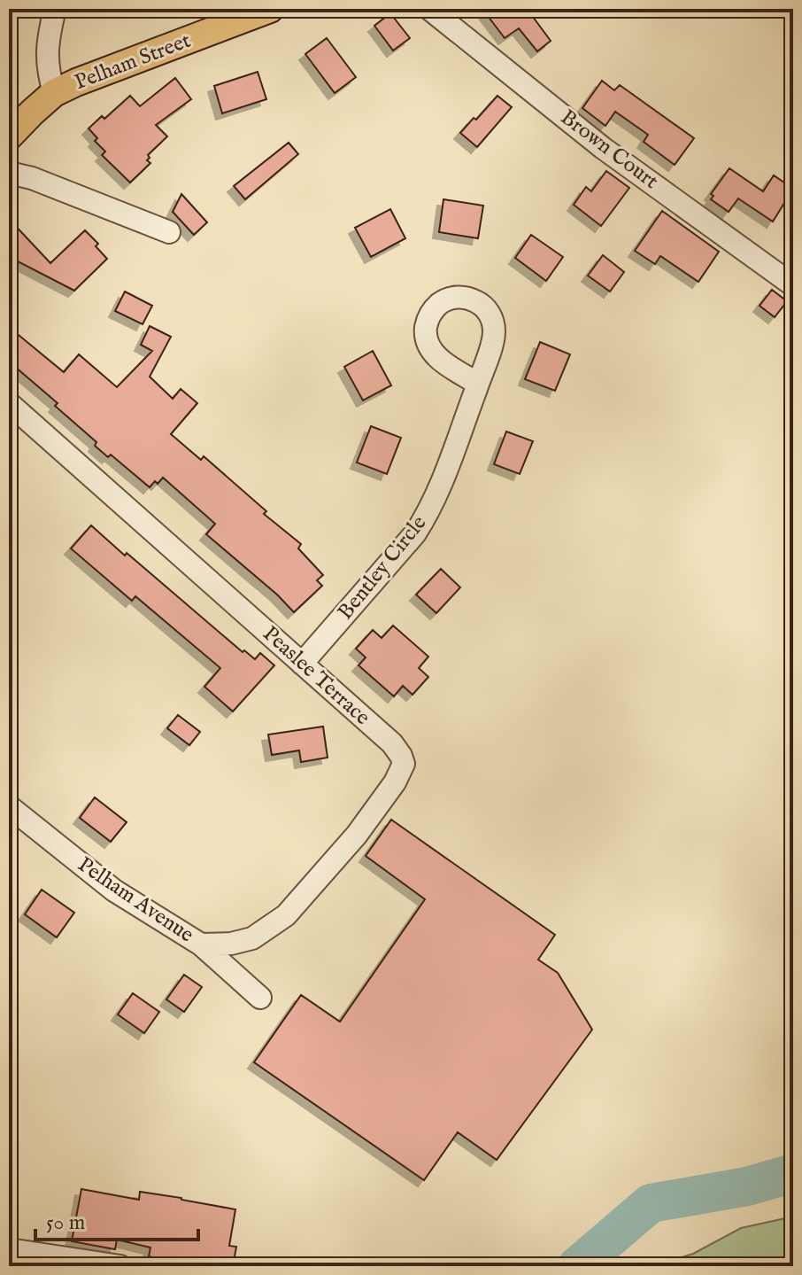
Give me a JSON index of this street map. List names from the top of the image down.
{
  "streets": {
    "main road": ["Pelham Street"],
    "street": [
      "Brown Court",
      "Bentley Circle",
      "Peaslee Terrace",
      "Pelham Avenue"
    ]
  },
  "crossings": [
    ["Bentley Circle", "Peaslee Terrace"],
    ["Peaslee Terrace", "Pelham Avenue"]
  ],
  "scale_bar": "50 m"
}
